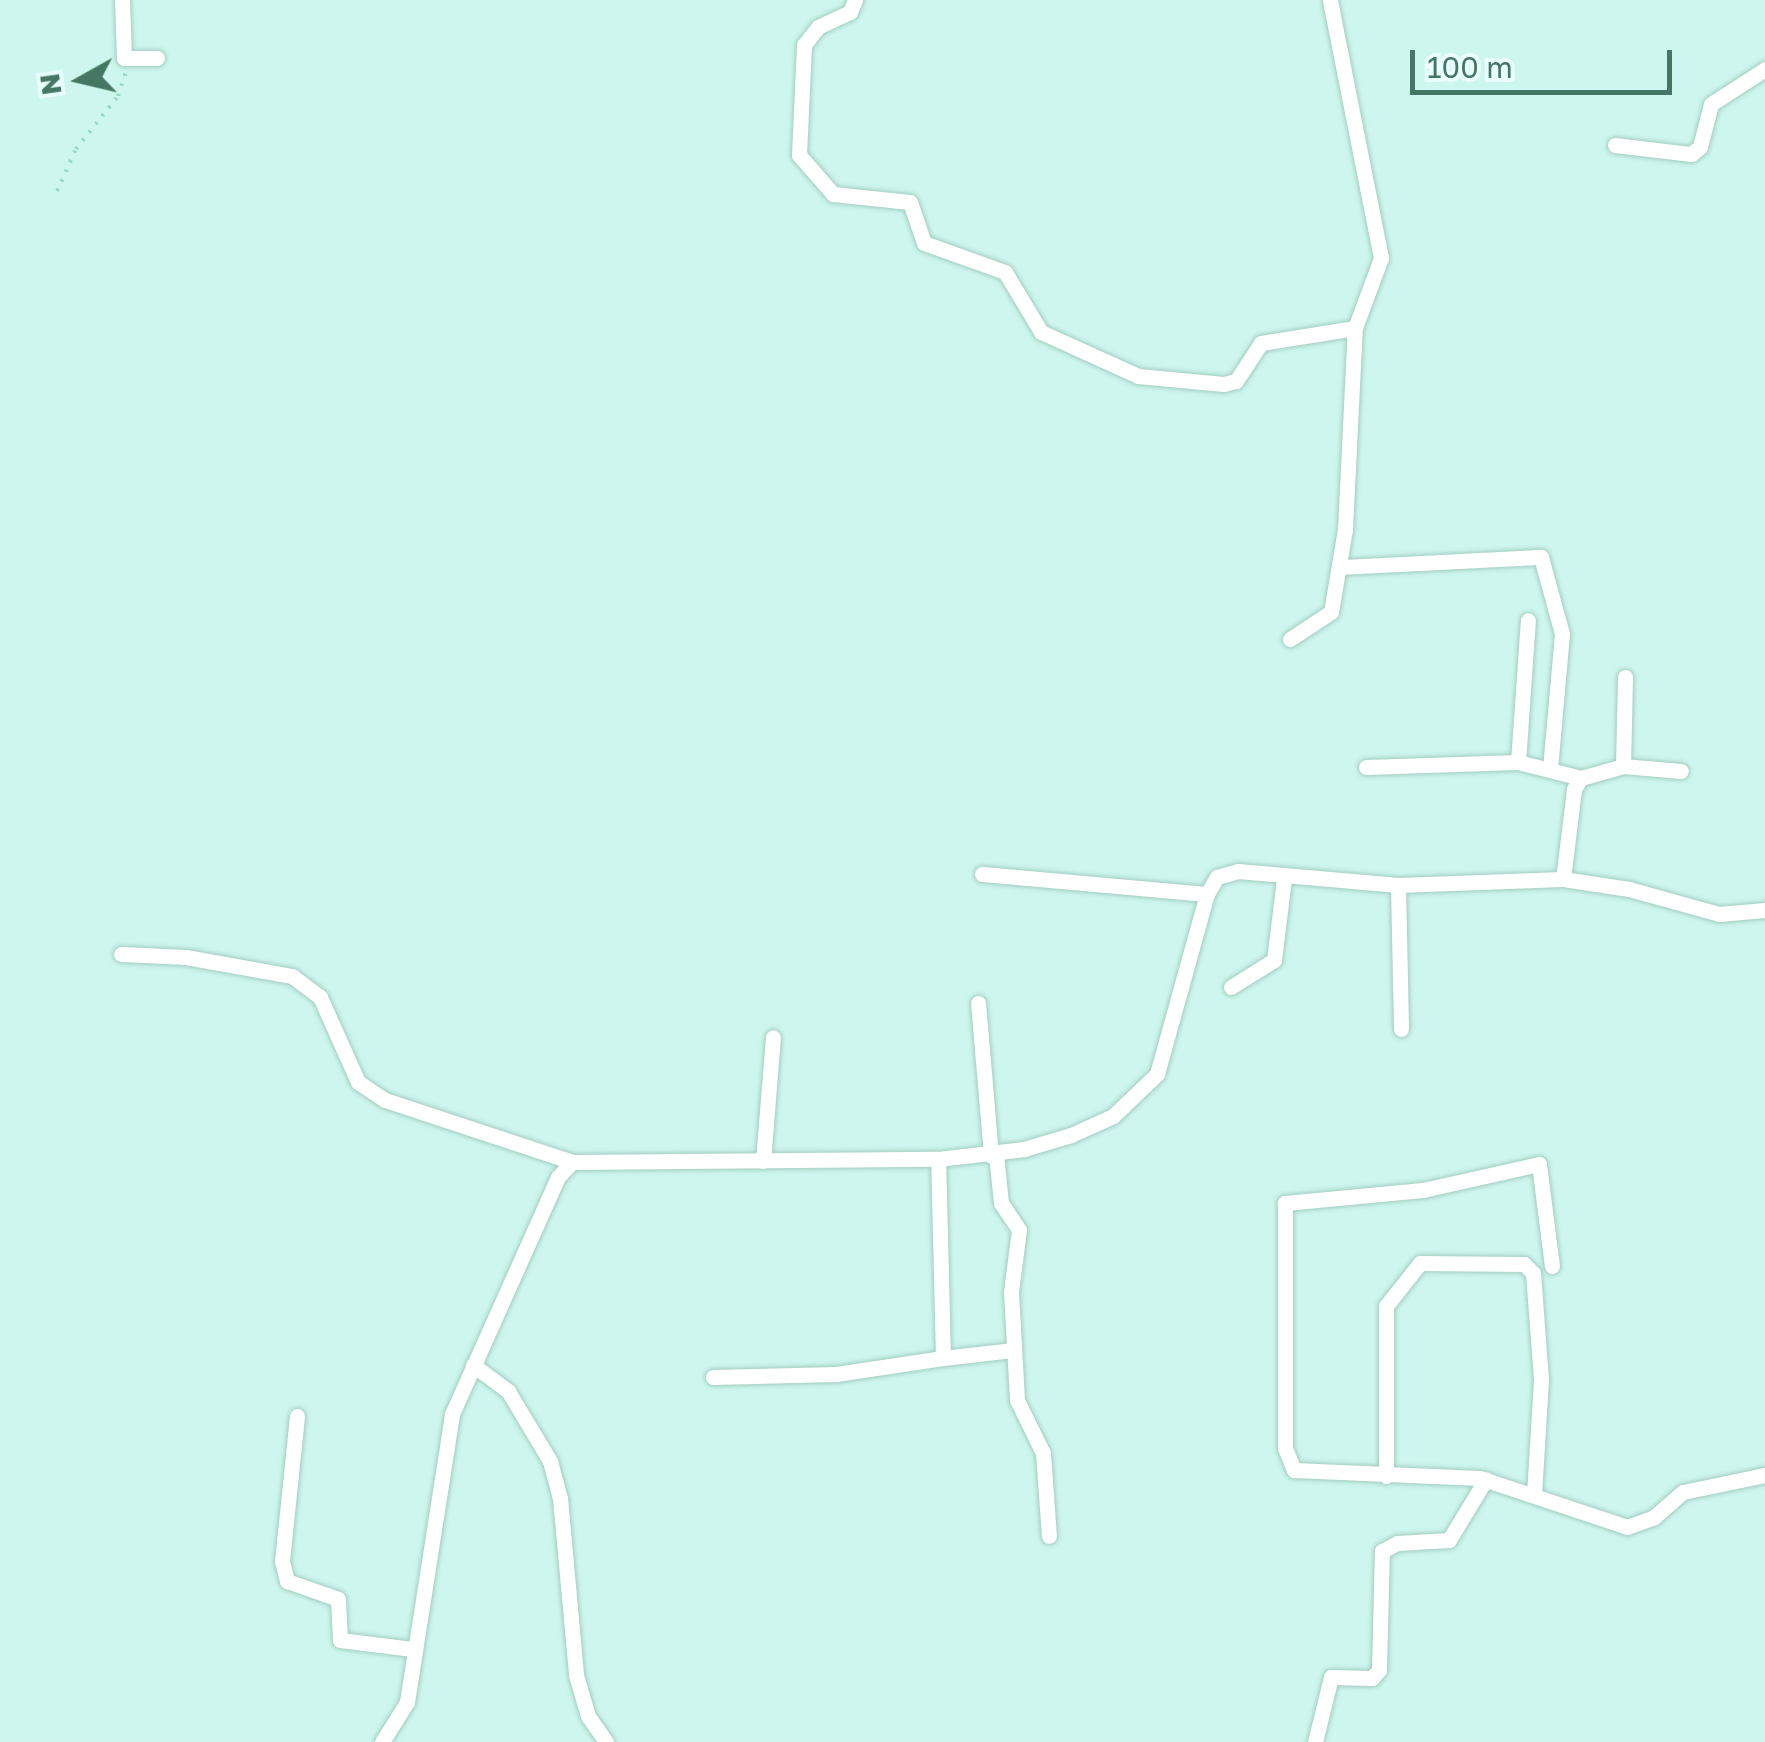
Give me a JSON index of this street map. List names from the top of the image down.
{
  "scale_bar": "100 m",
  "north": "left"
}
